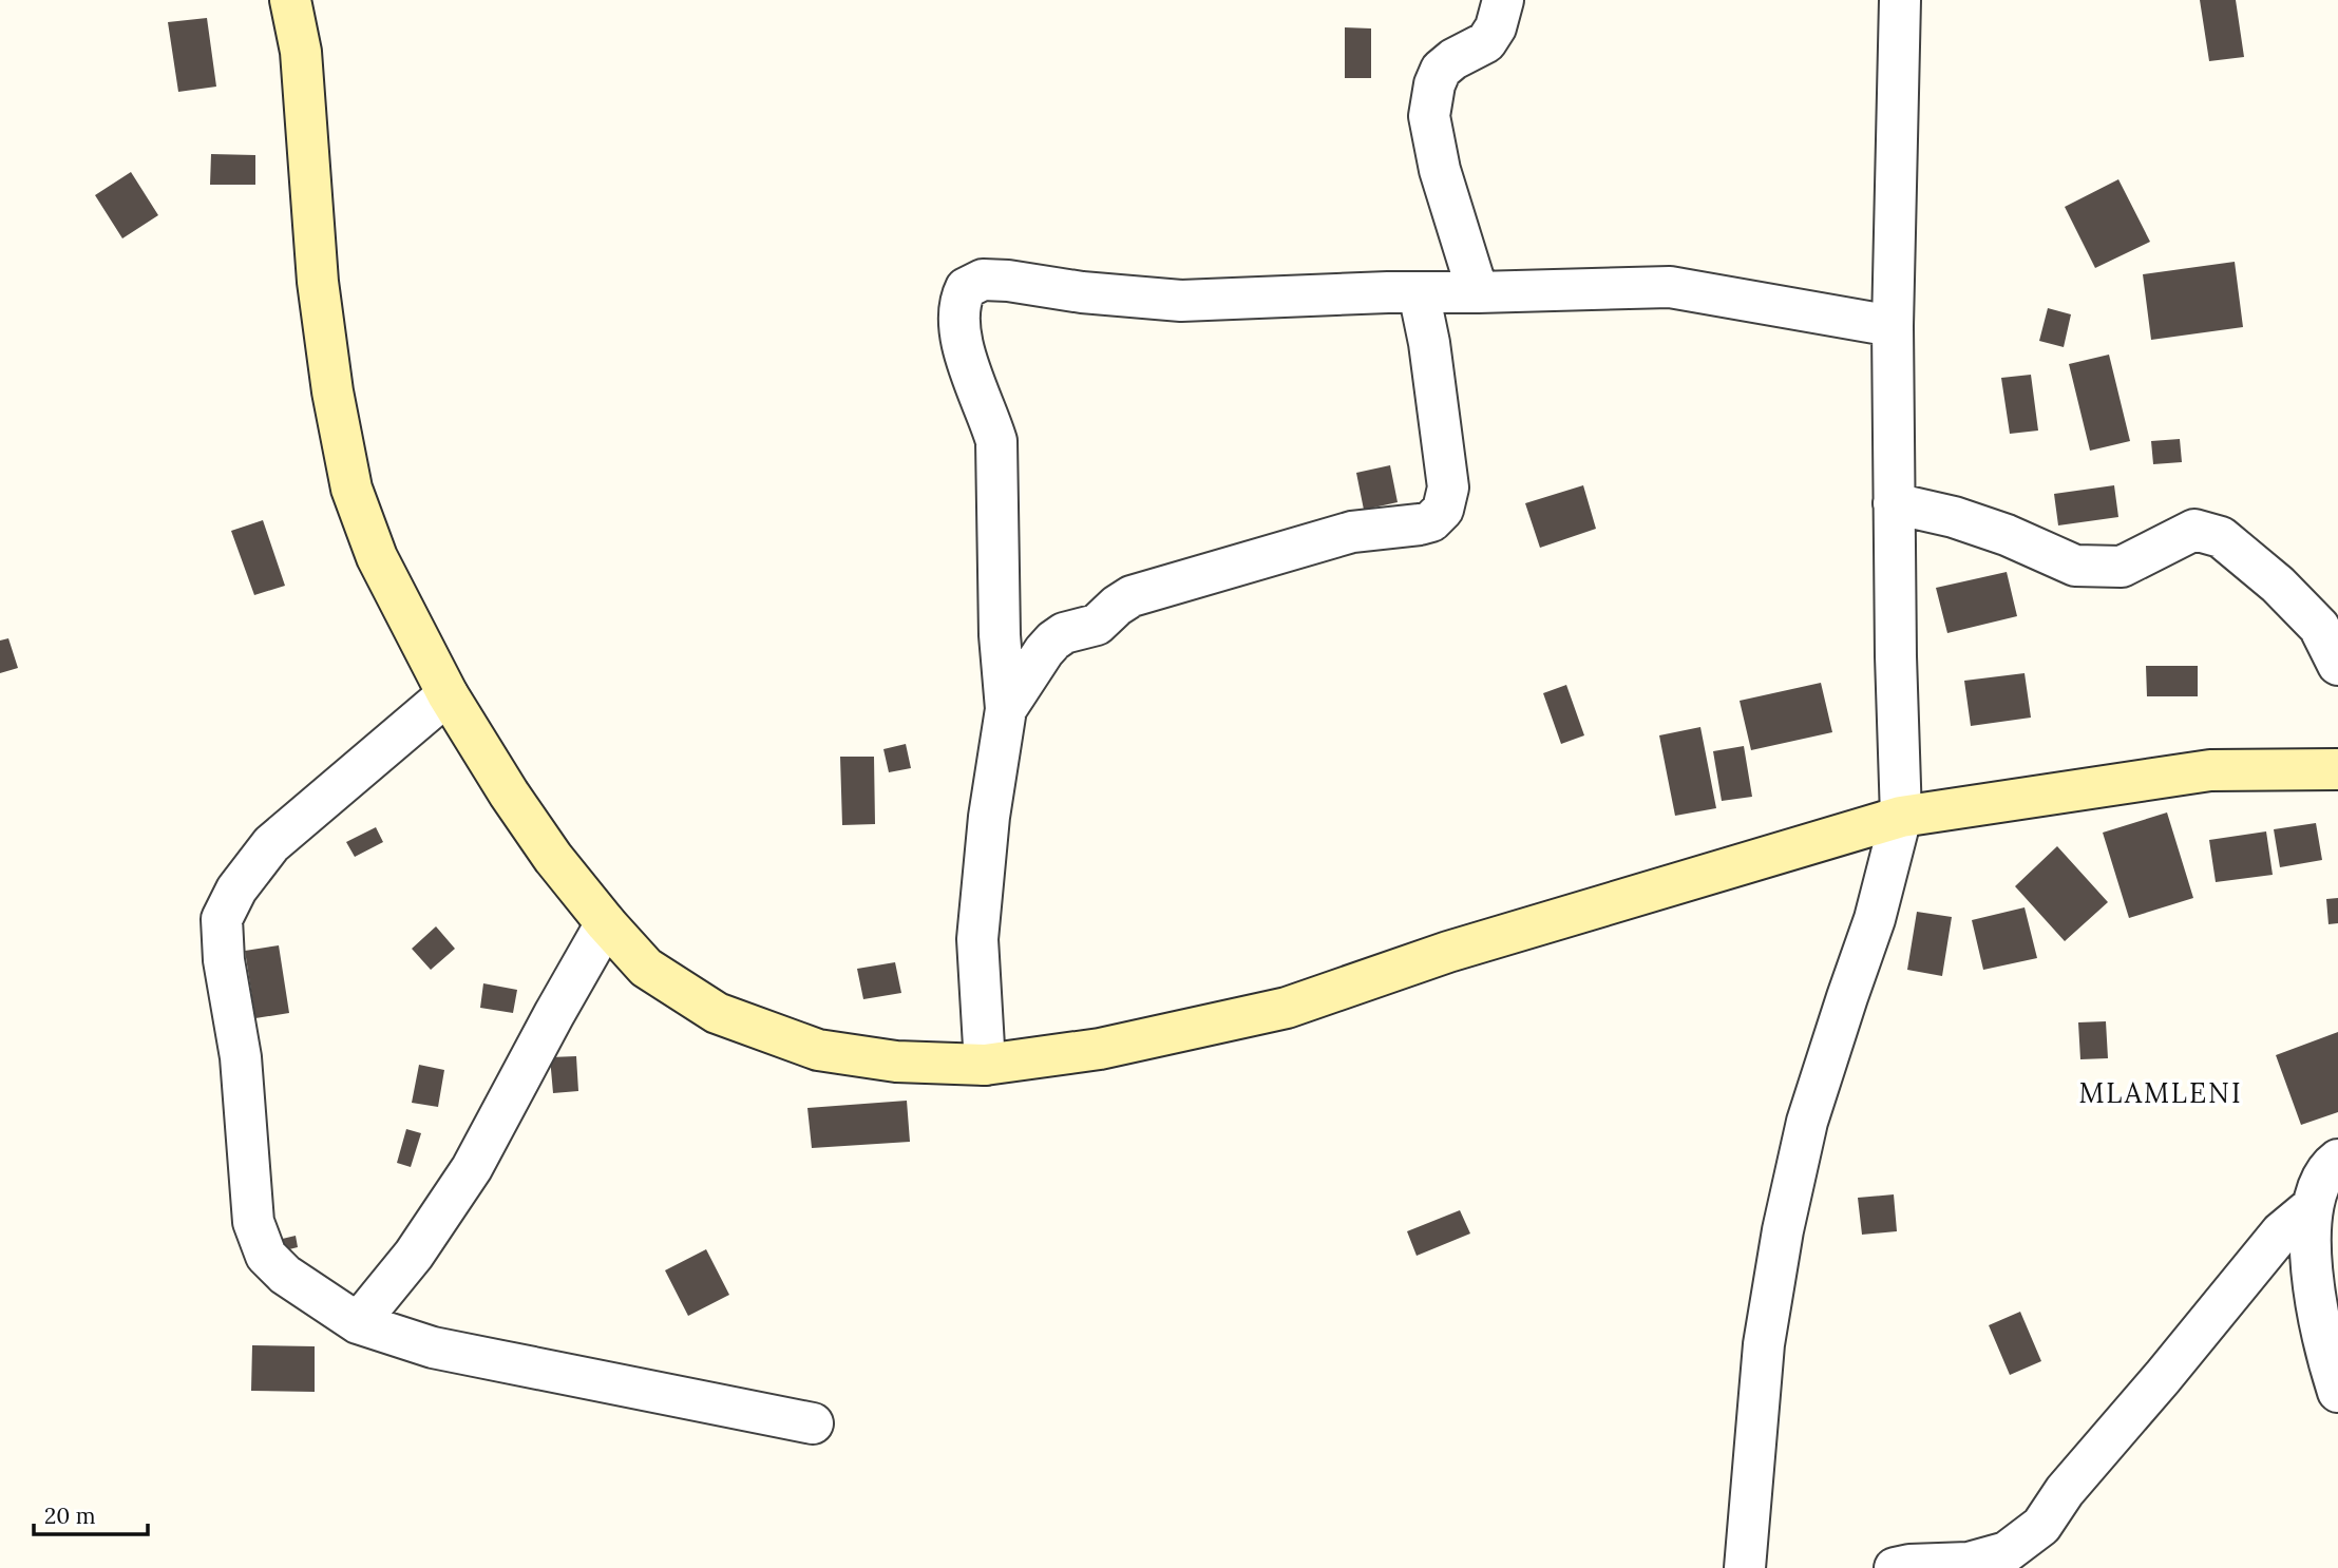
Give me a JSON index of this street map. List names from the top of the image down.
{
  "districts": ["MLAMLENI"],
  "scale_bar": "20 m"
}
